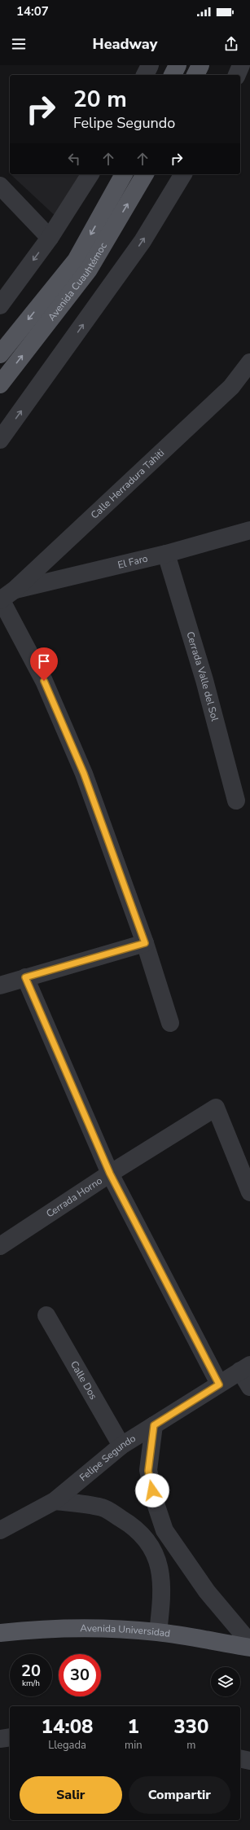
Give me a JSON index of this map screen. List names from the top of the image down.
{
  "streets": {
    "main road": ["Avenida Cuauhtémoc", "Avenida Universidad"],
    "street": [
      "Calle Herradura Tahiti",
      "El Faro",
      "Cerrada Valle del Sol",
      "Cerrada Horno",
      "Calle Dos",
      "Felipe Segundo"
    ]
  },
  "crossings": [
    ["Calle Herradura Tahiti", "El Faro"],
    ["El Faro", "Cerrada Valle del Sol"],
    ["Calle Dos", "Felipe Segundo"]
  ],
  "page": {
    "status": "14:07",
    "header": "Headway",
    "turn": ["20 m", "Felipe Segundo"],
    "speed": "20 km/h",
    "limit": "30",
    "eta": [
      "14:08",
      "Llegada",
      "1",
      "min",
      "330",
      "m"
    ],
    "buttons": ["Salir", "Compartir"]
  }
}
